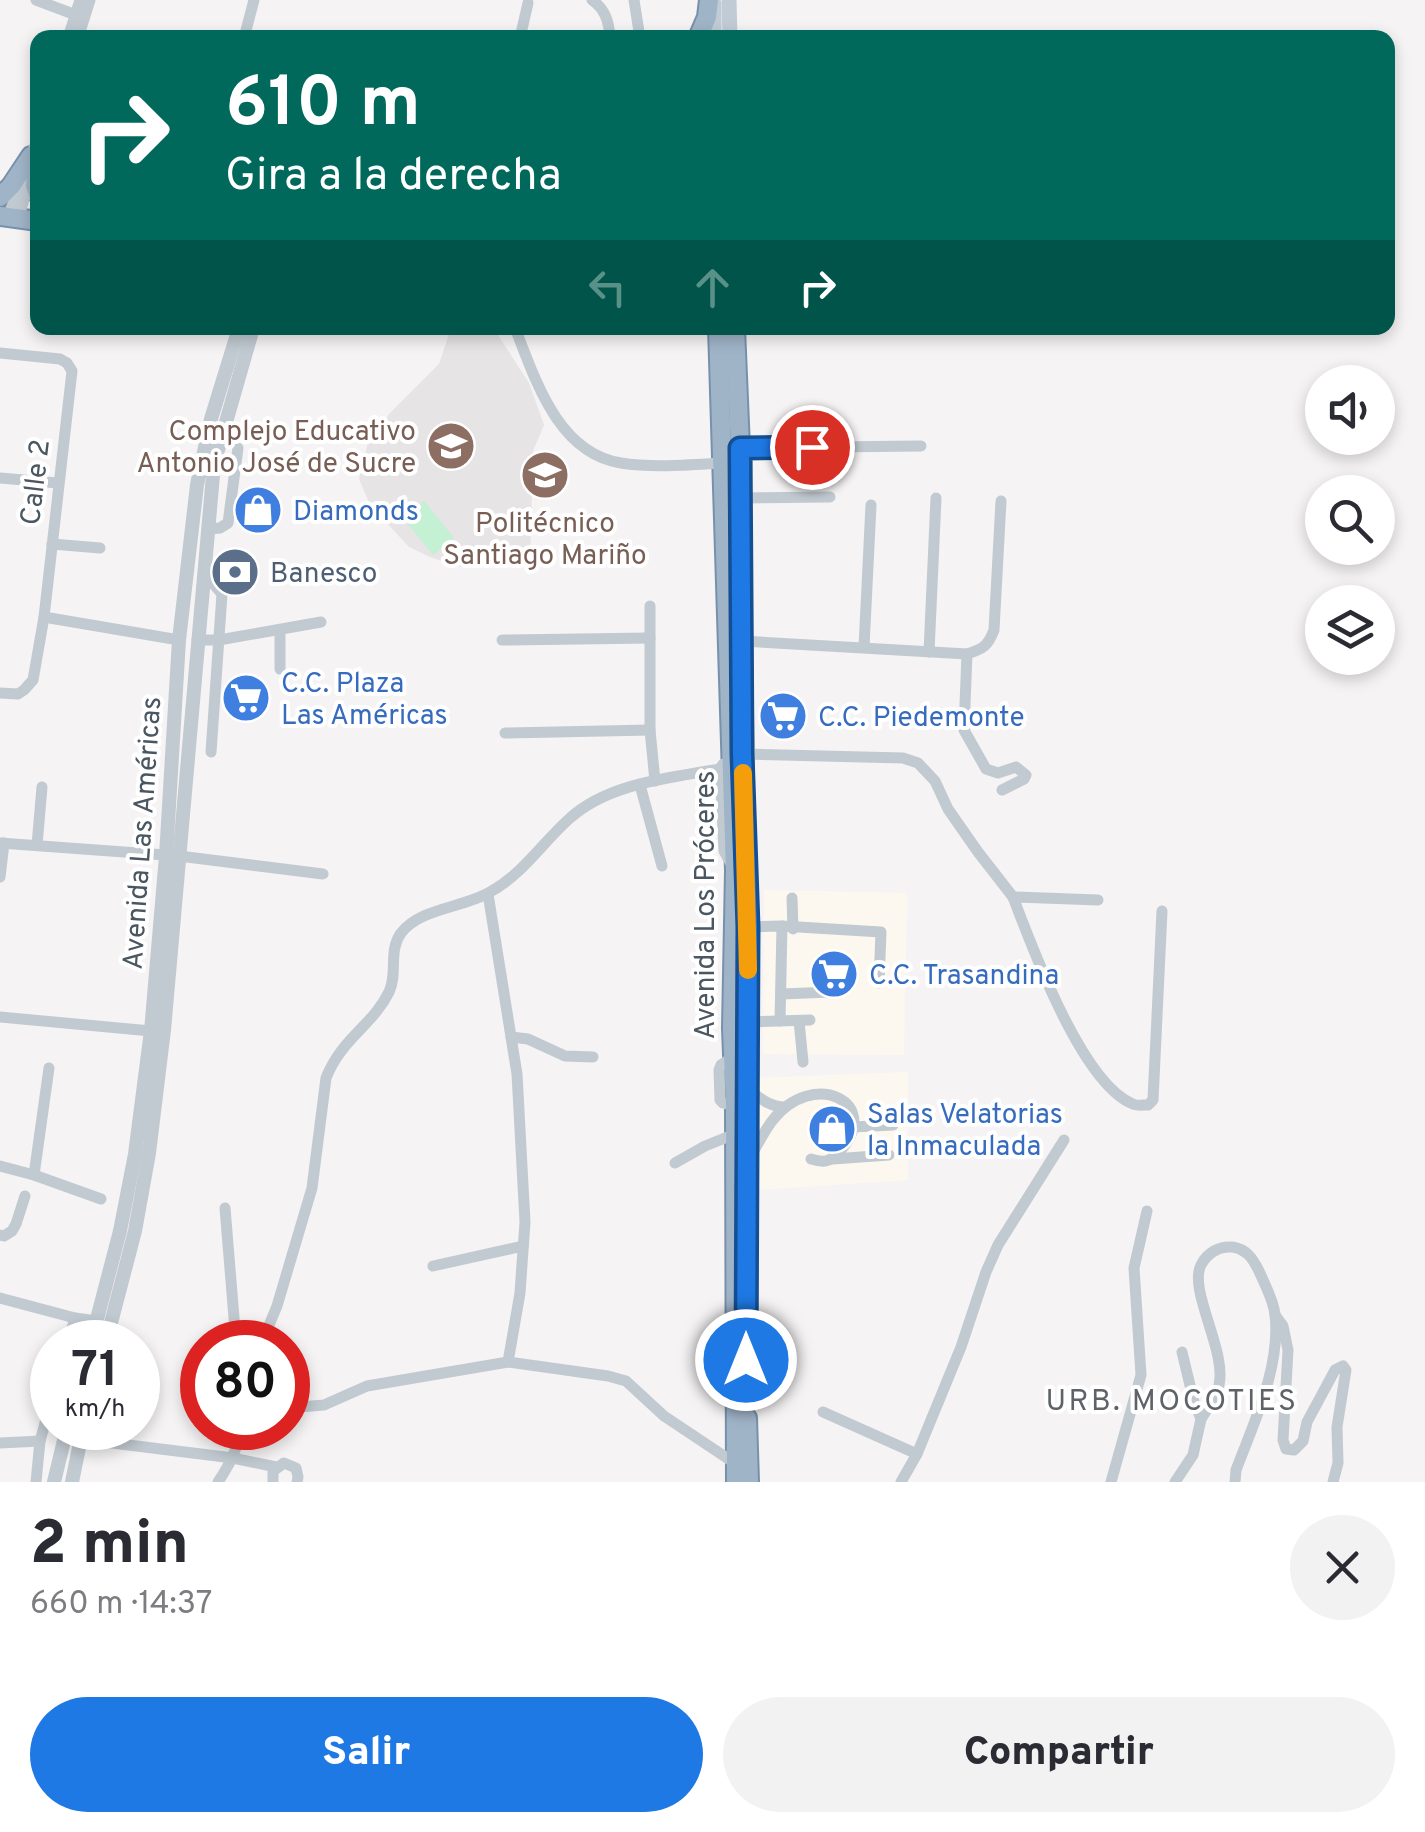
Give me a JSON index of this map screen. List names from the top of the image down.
{
  "streets": {
    "highway": ["Avenida Los Próceres"],
    "street": ["Calle 2", "Avenida Las Américas"]
  },
  "districts": ["URB. MOCOTIES"],
  "places": {
    "school or university": ["Complejo Educativo Antonio José de Sucre", "Politécnico Santiago Mariño"],
    "shop": ["Diamonds", "Salas Velatorias la Inmaculada"],
    "bank": ["Banesco"],
    "supermarket": ["C.C. Plaza Las Américas", "C.C. Piedemonte", "C.C. Trasandina"]
  },
  "page": {
    "turn": ["610 m", "Gira a la derecha"],
    "speed": "71 km/h",
    "limit": "80",
    "heading": ["2 min", "660 m · 14:37"],
    "buttons": ["Salir", "Compartir"]
  }
}
